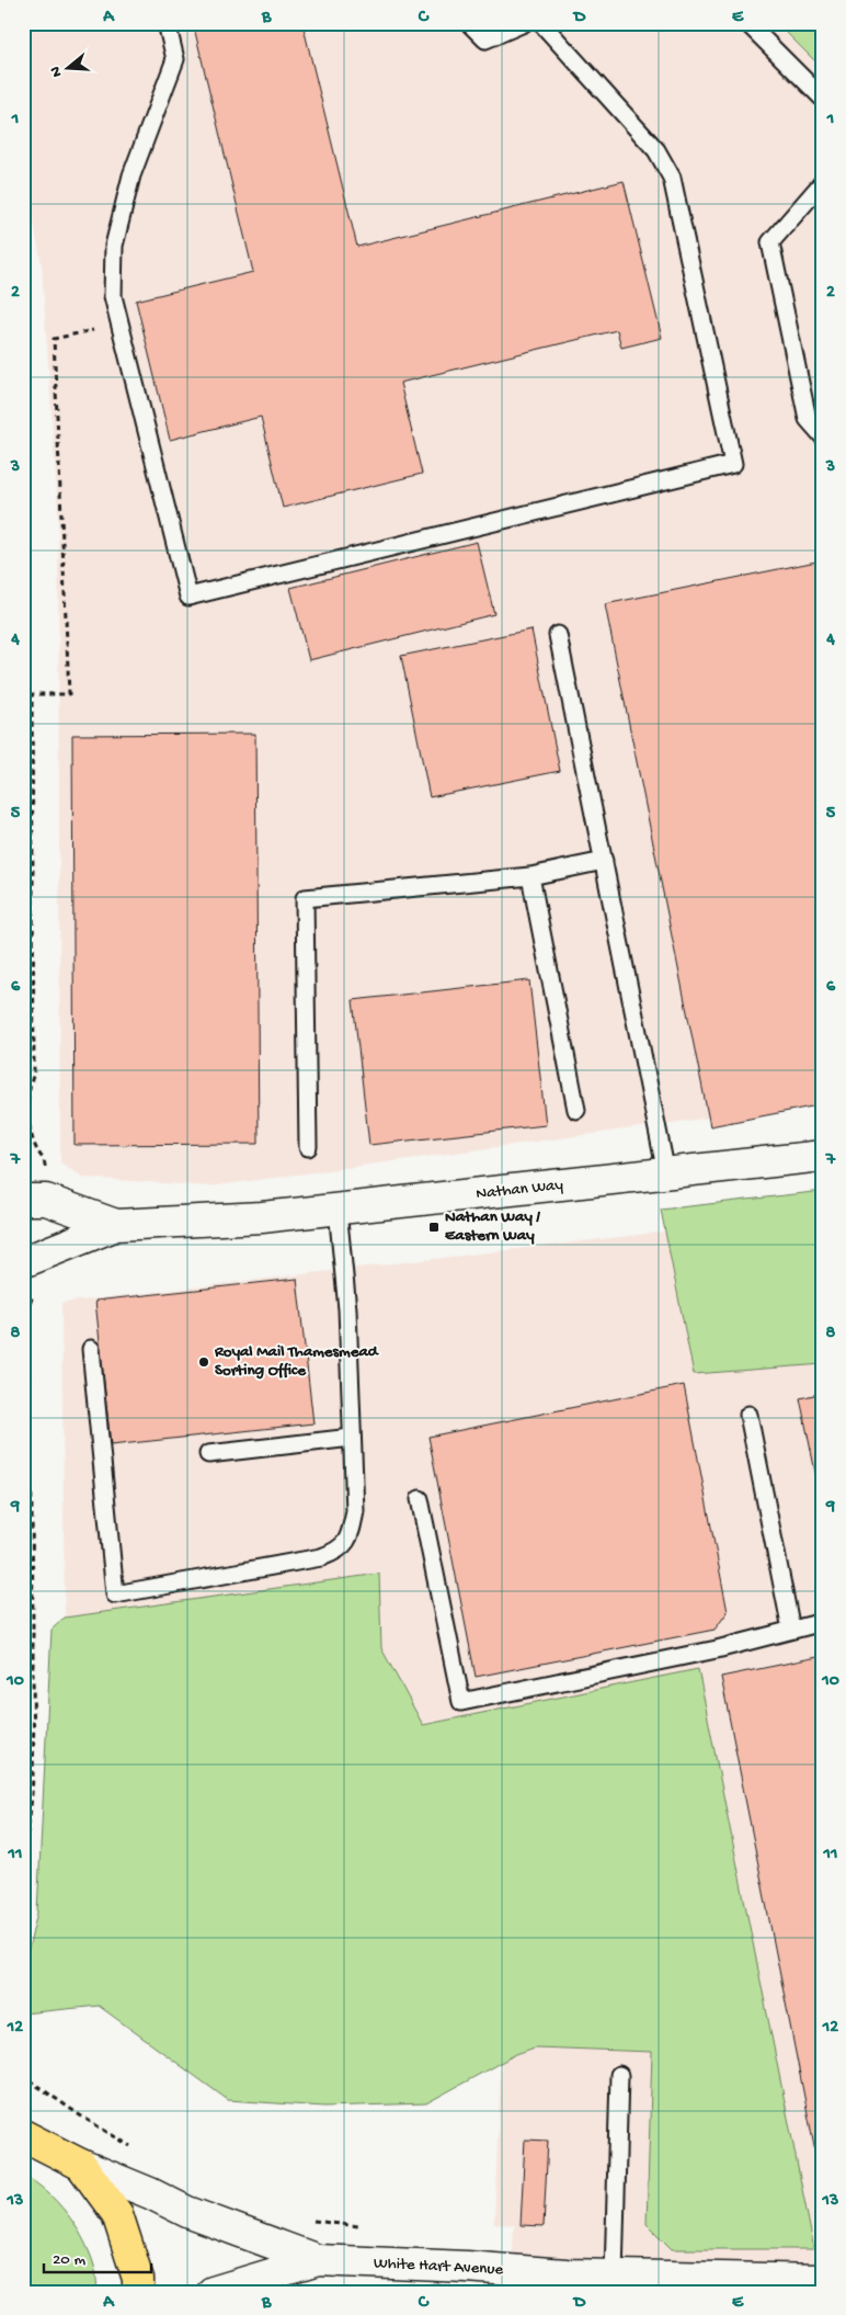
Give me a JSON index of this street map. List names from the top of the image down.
{
  "streets": {
    "street": ["Nathan Way", "White Hart Avenue"]
  },
  "places": {
    "transit": ["Nathan Way / Eastern Way"],
    "other": ["Royal Mail Thamesmead Sorting Office"]
  },
  "scale_bar": "20 m",
  "north": "left",
  "grid": {
    "columns": [
      "A",
      "B",
      "C",
      "D",
      "E"
    ],
    "rows": [
      "1",
      "2",
      "3",
      "4",
      "5",
      "6",
      "7",
      "8",
      "9",
      "10",
      "11",
      "12",
      "13"
    ]
  }
}
